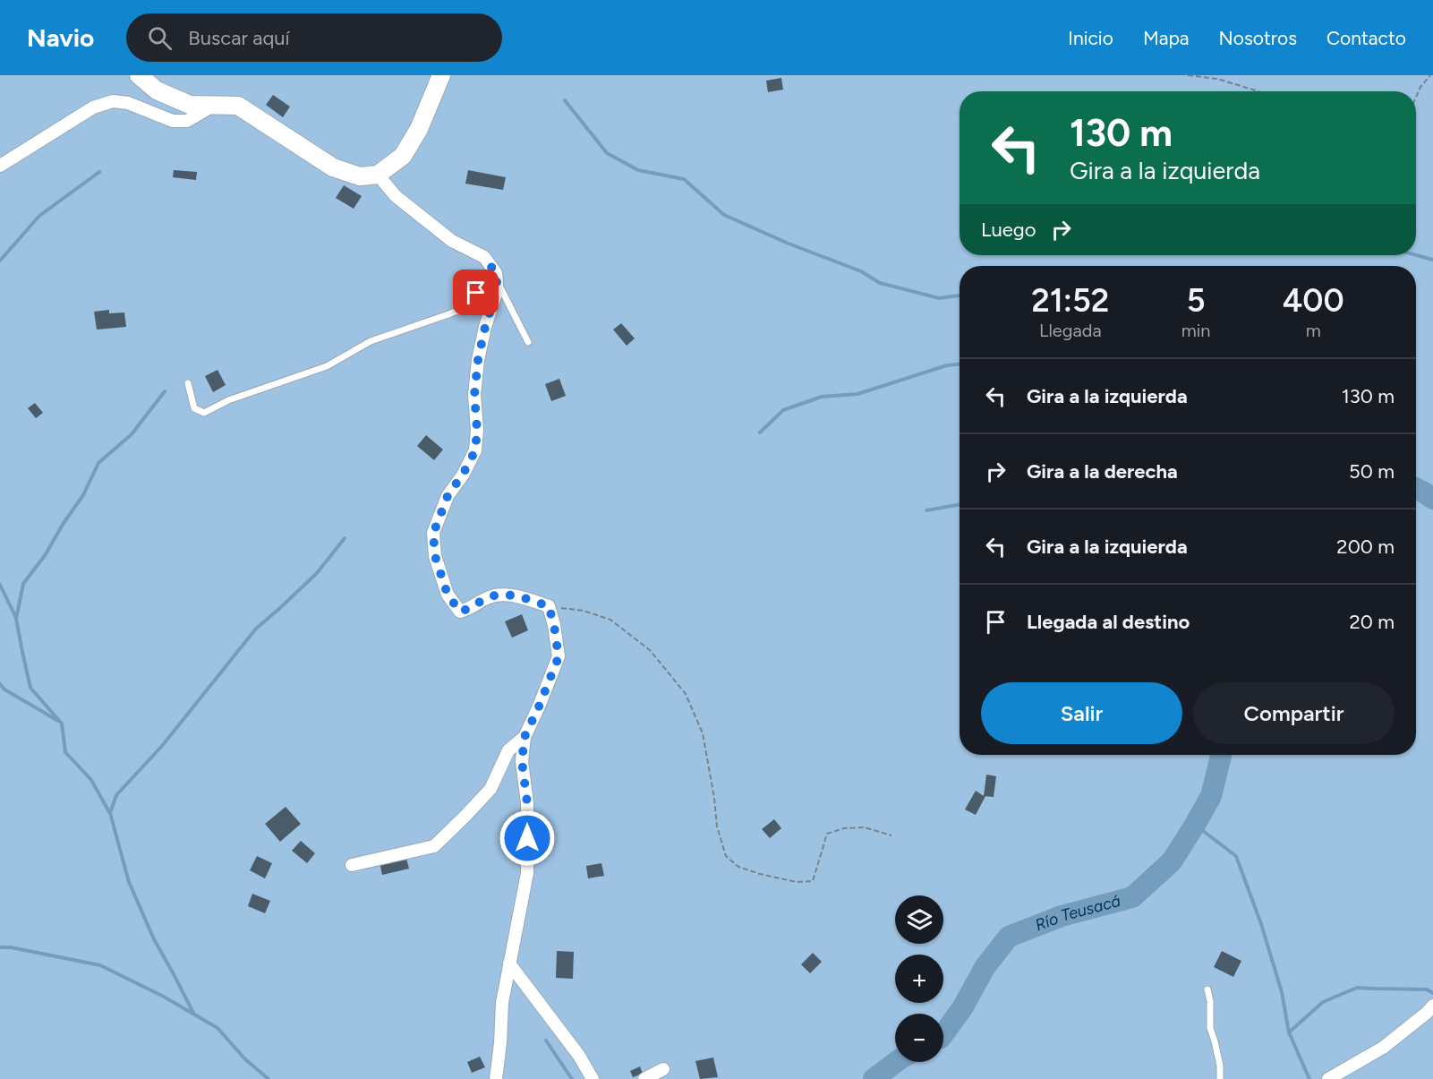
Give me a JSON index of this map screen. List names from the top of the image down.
{
  "water": ["Río Teusacá"],
  "page": {
    "header": "Navio",
    "search": "Buscar aquí",
    "nav": [
      "Inicio",
      "Mapa",
      "Nosotros",
      "Contacto"
    ],
    "turn": ["130 m", "Gira a la izquierda"],
    "then": "Luego",
    "eta": [
      "21:52",
      "Llegada",
      "5",
      "min",
      "400",
      "m"
    ],
    "list": [
      {
        "name": "Gira a la izquierda",
        "value": "130 m"
      },
      {
        "name": "Gira a la derecha",
        "value": "50 m"
      },
      {
        "name": "Gira a la izquierda",
        "value": "200 m"
      },
      {
        "name": "Llegada al destino",
        "value": "20 m"
      }
    ],
    "buttons": ["Salir", "Compartir"],
    "map_buttons": ["+", "−"]
  }
}
